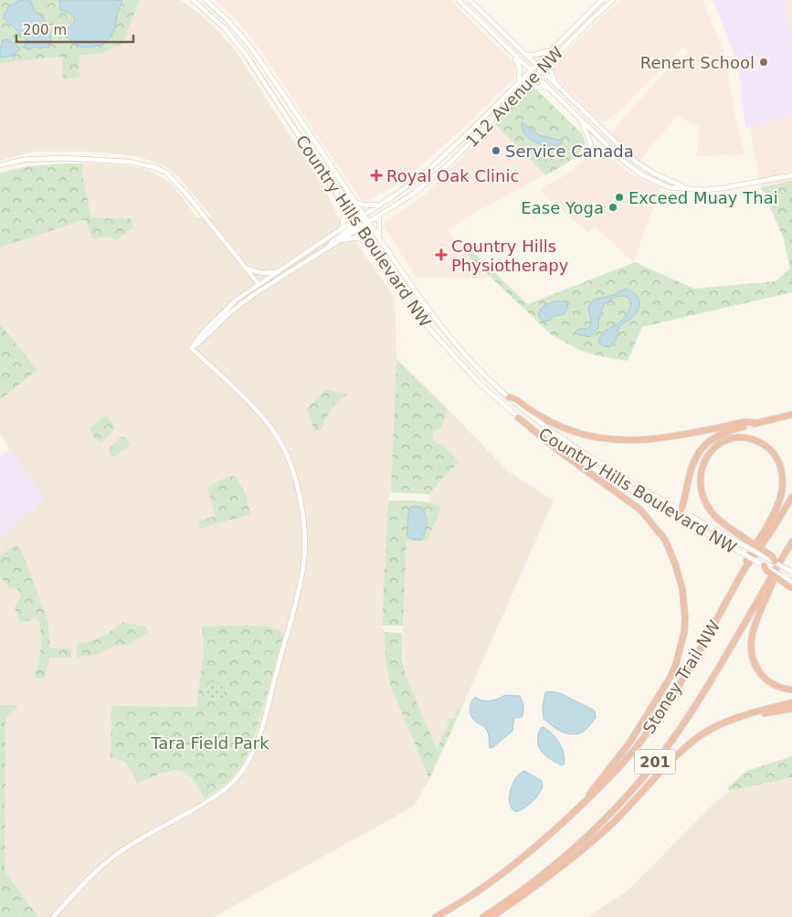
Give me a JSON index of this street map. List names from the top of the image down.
{
  "streets": {
    "highway": ["Stoney Trail NW", "201"],
    "street": ["112 Avenue NW", "Country Hills Boulevard NW"]
  },
  "crossings": [
    ["112 Avenue NW", "Country Hills Boulevard NW"]
  ],
  "parks": ["Tara Field Park"],
  "places": {
    "other": [
      "Renert School",
      "Service Canada",
      "Exceed Muay Thai",
      "Ease Yoga"
    ],
    "health": ["Royal Oak Clinic", "Country Hills Physiotherapy"]
  },
  "scale_bar": "200 m"
}
